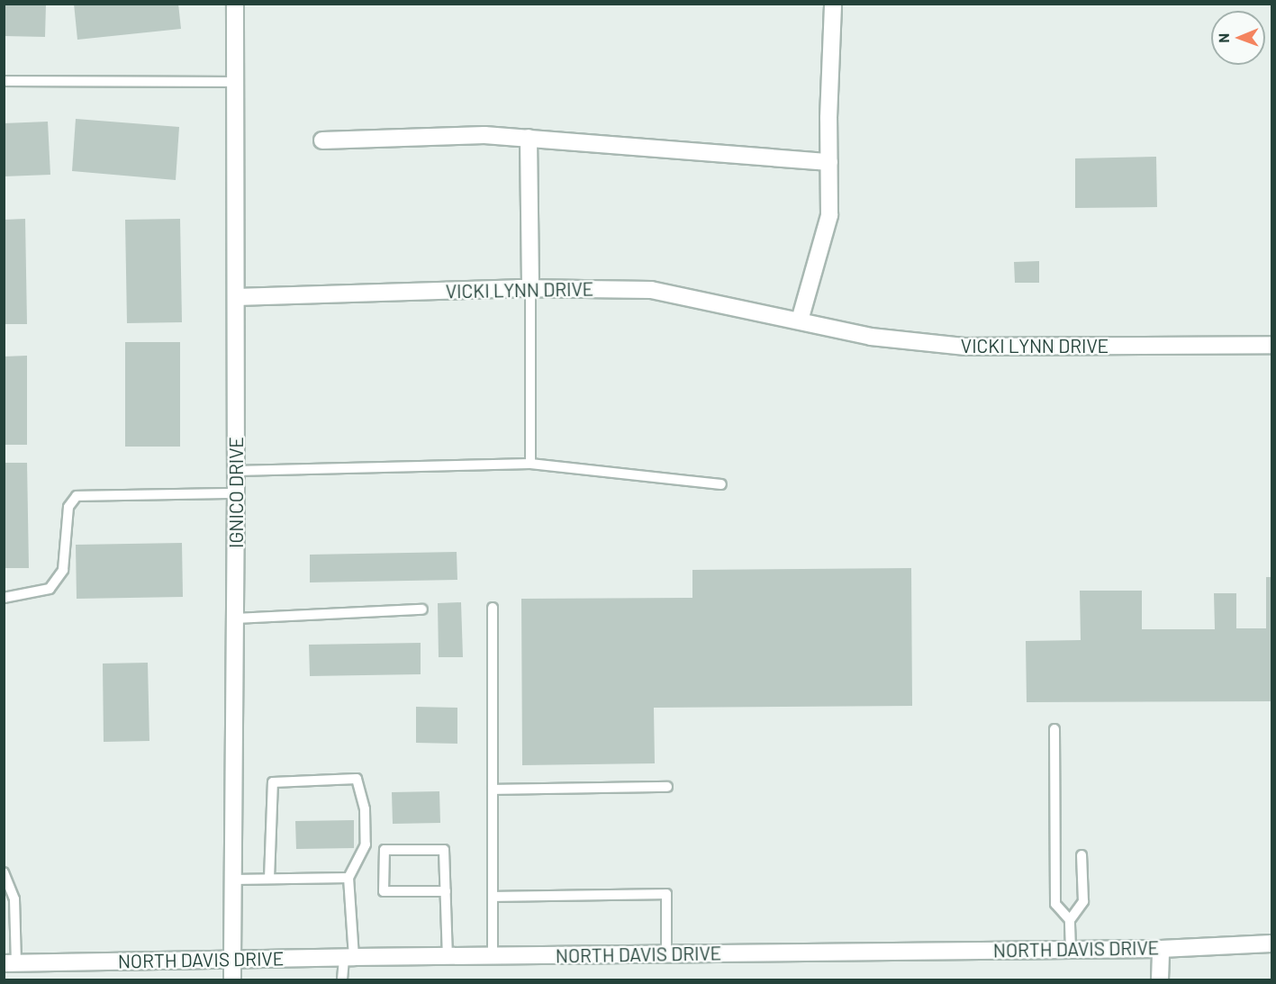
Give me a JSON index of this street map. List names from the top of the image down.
{
  "streets": {
    "street": ["VICKI LYNN DRIVE", "IGNICO DRIVE", "NORTH DAVIS DRIVE"]
  },
  "crossings": [
    ["VICKI LYNN DRIVE", "IGNICO DRIVE"],
    ["IGNICO DRIVE", "NORTH DAVIS DRIVE"]
  ],
  "north": "left"
}
